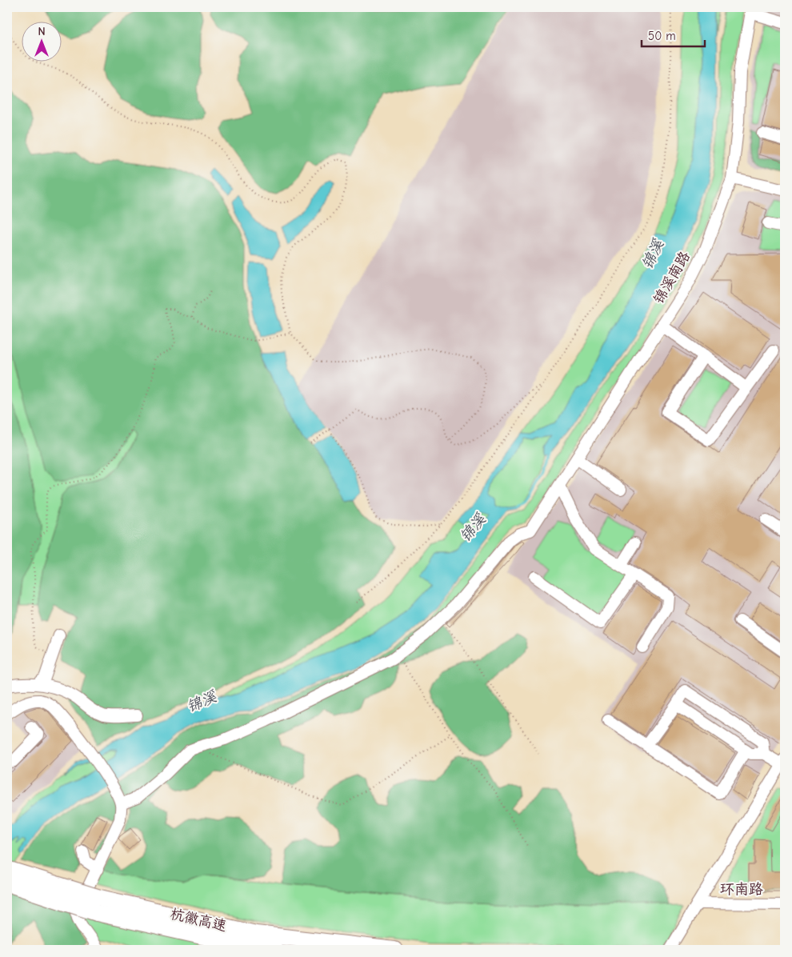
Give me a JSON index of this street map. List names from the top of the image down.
{
  "streets": {
    "highway": ["杭徽高速"],
    "street": ["锦溪南路", "环南路"]
  },
  "water": ["锦溪"],
  "scale_bar": "50 m",
  "north": "top"
}
